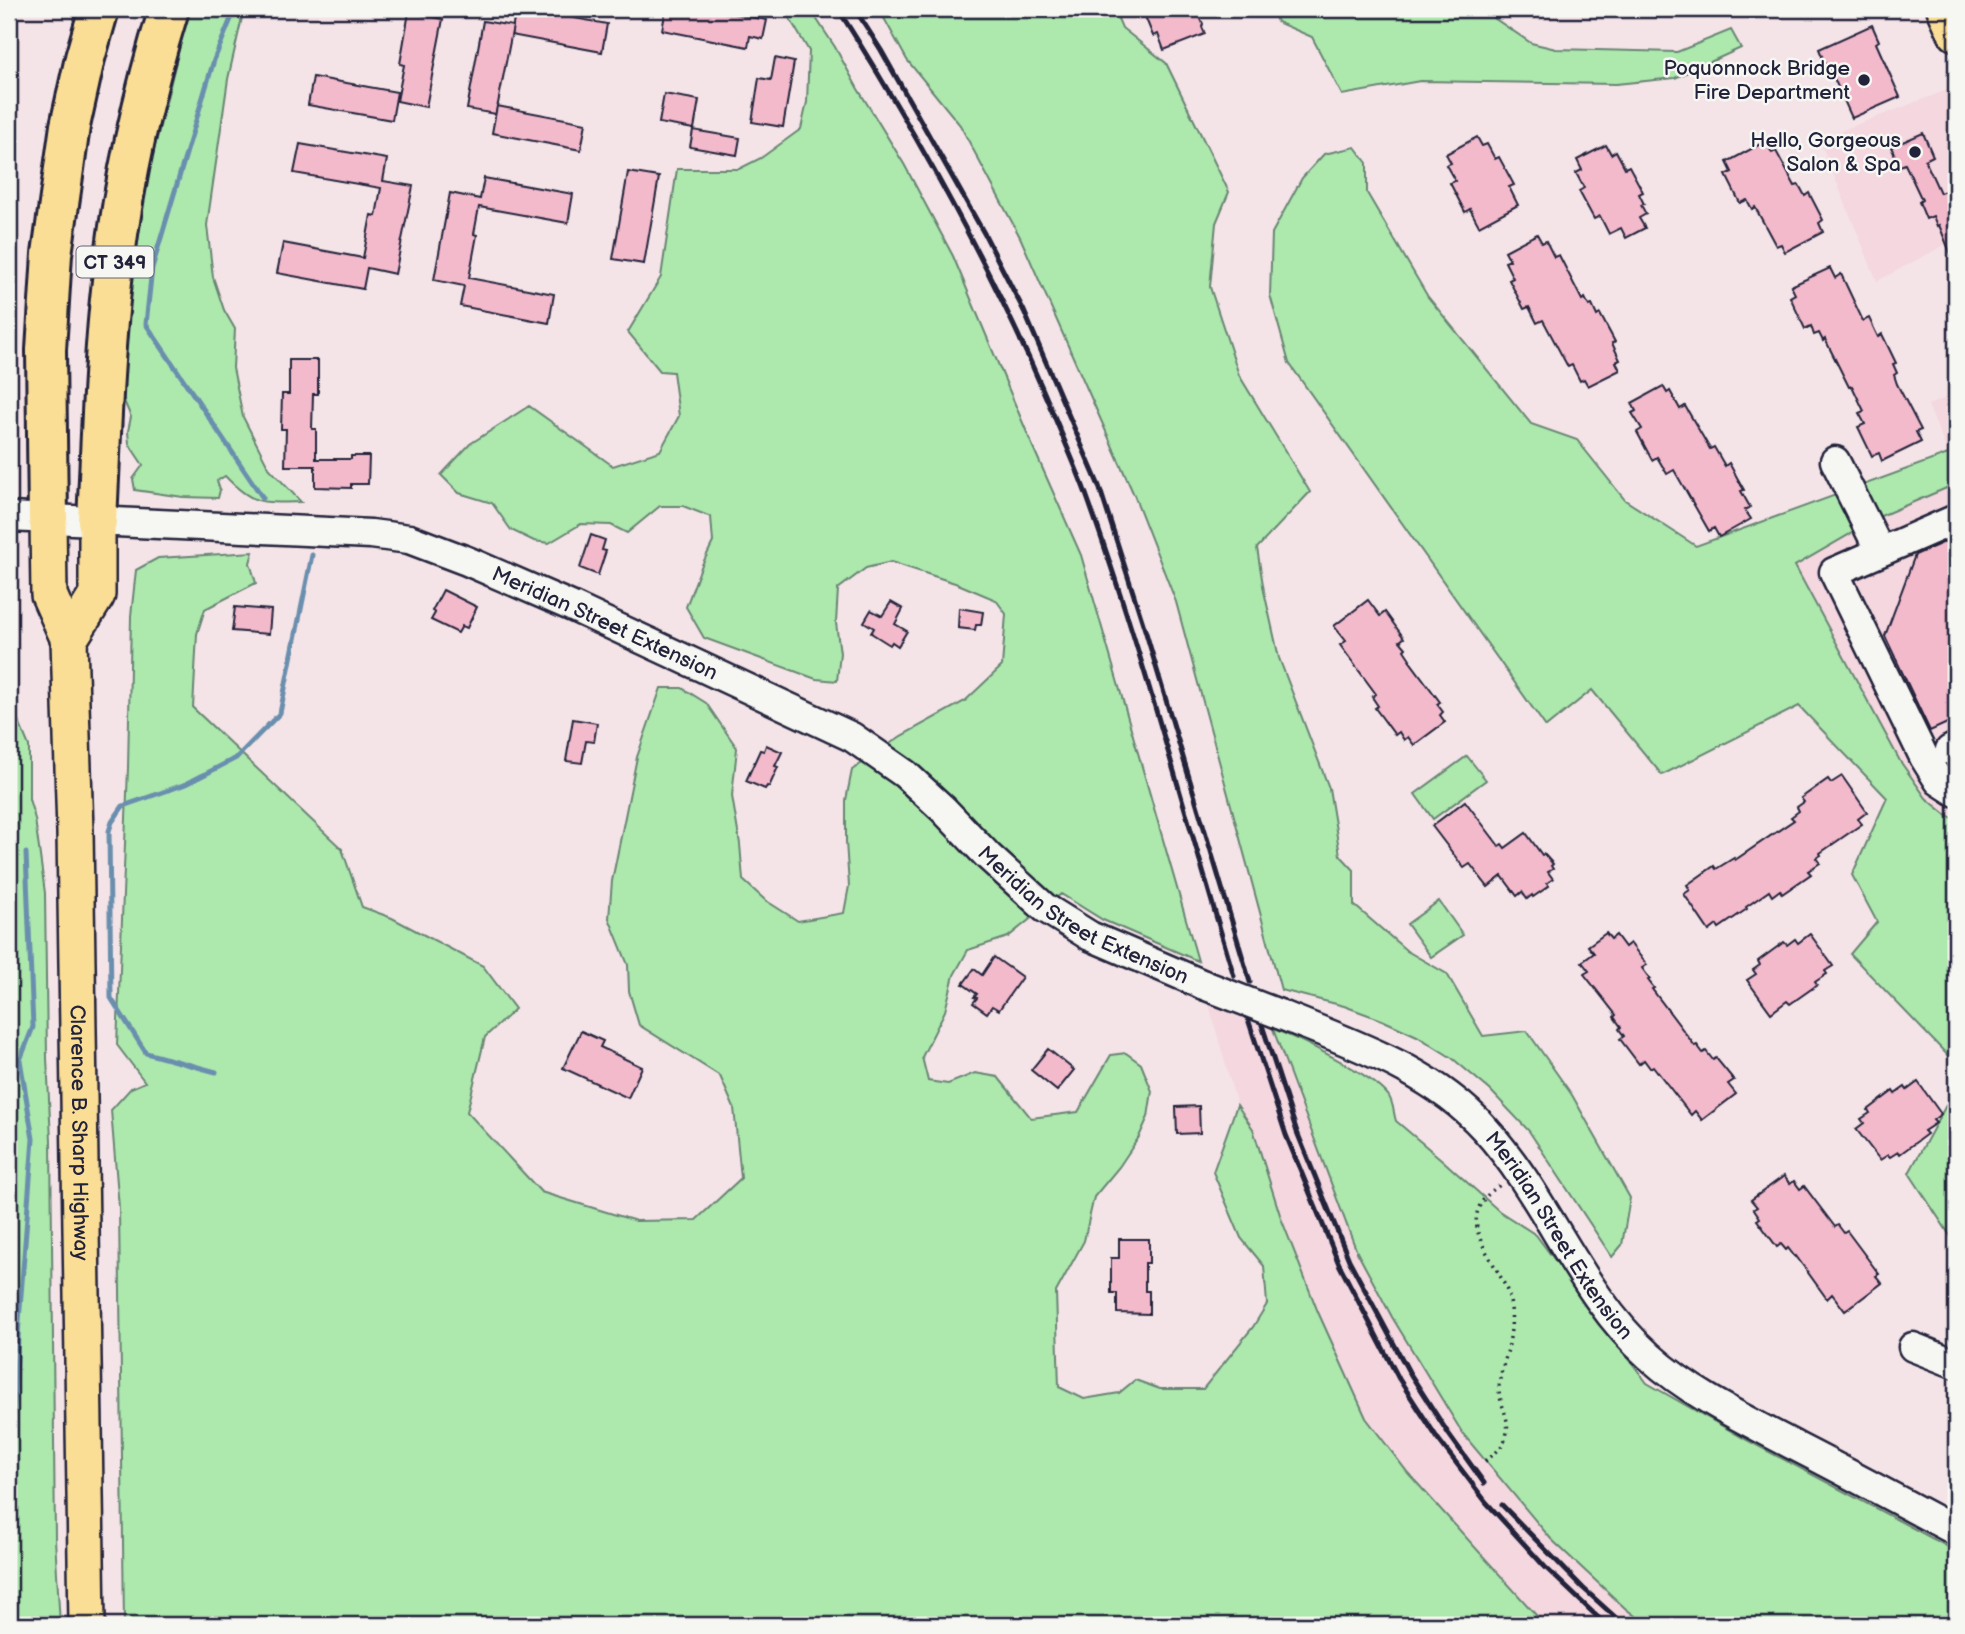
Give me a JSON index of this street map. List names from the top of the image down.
{
  "streets": {
    "highway": ["CT 349"],
    "main road": ["Clarence B. Sharp Highway"],
    "street": ["Meridian Street Extension"]
  },
  "crossings": [
    ["CT 349", "Meridian Street Extension"],
    ["CT 349", "Clarence B. Sharp Highway"],
    ["Meridian Street Extension", "Clarence B. Sharp Highway"]
  ],
  "places": ["Poquonnock Bridge Fire Department", "Hello, Gorgeous Salon & Spa"]
}
